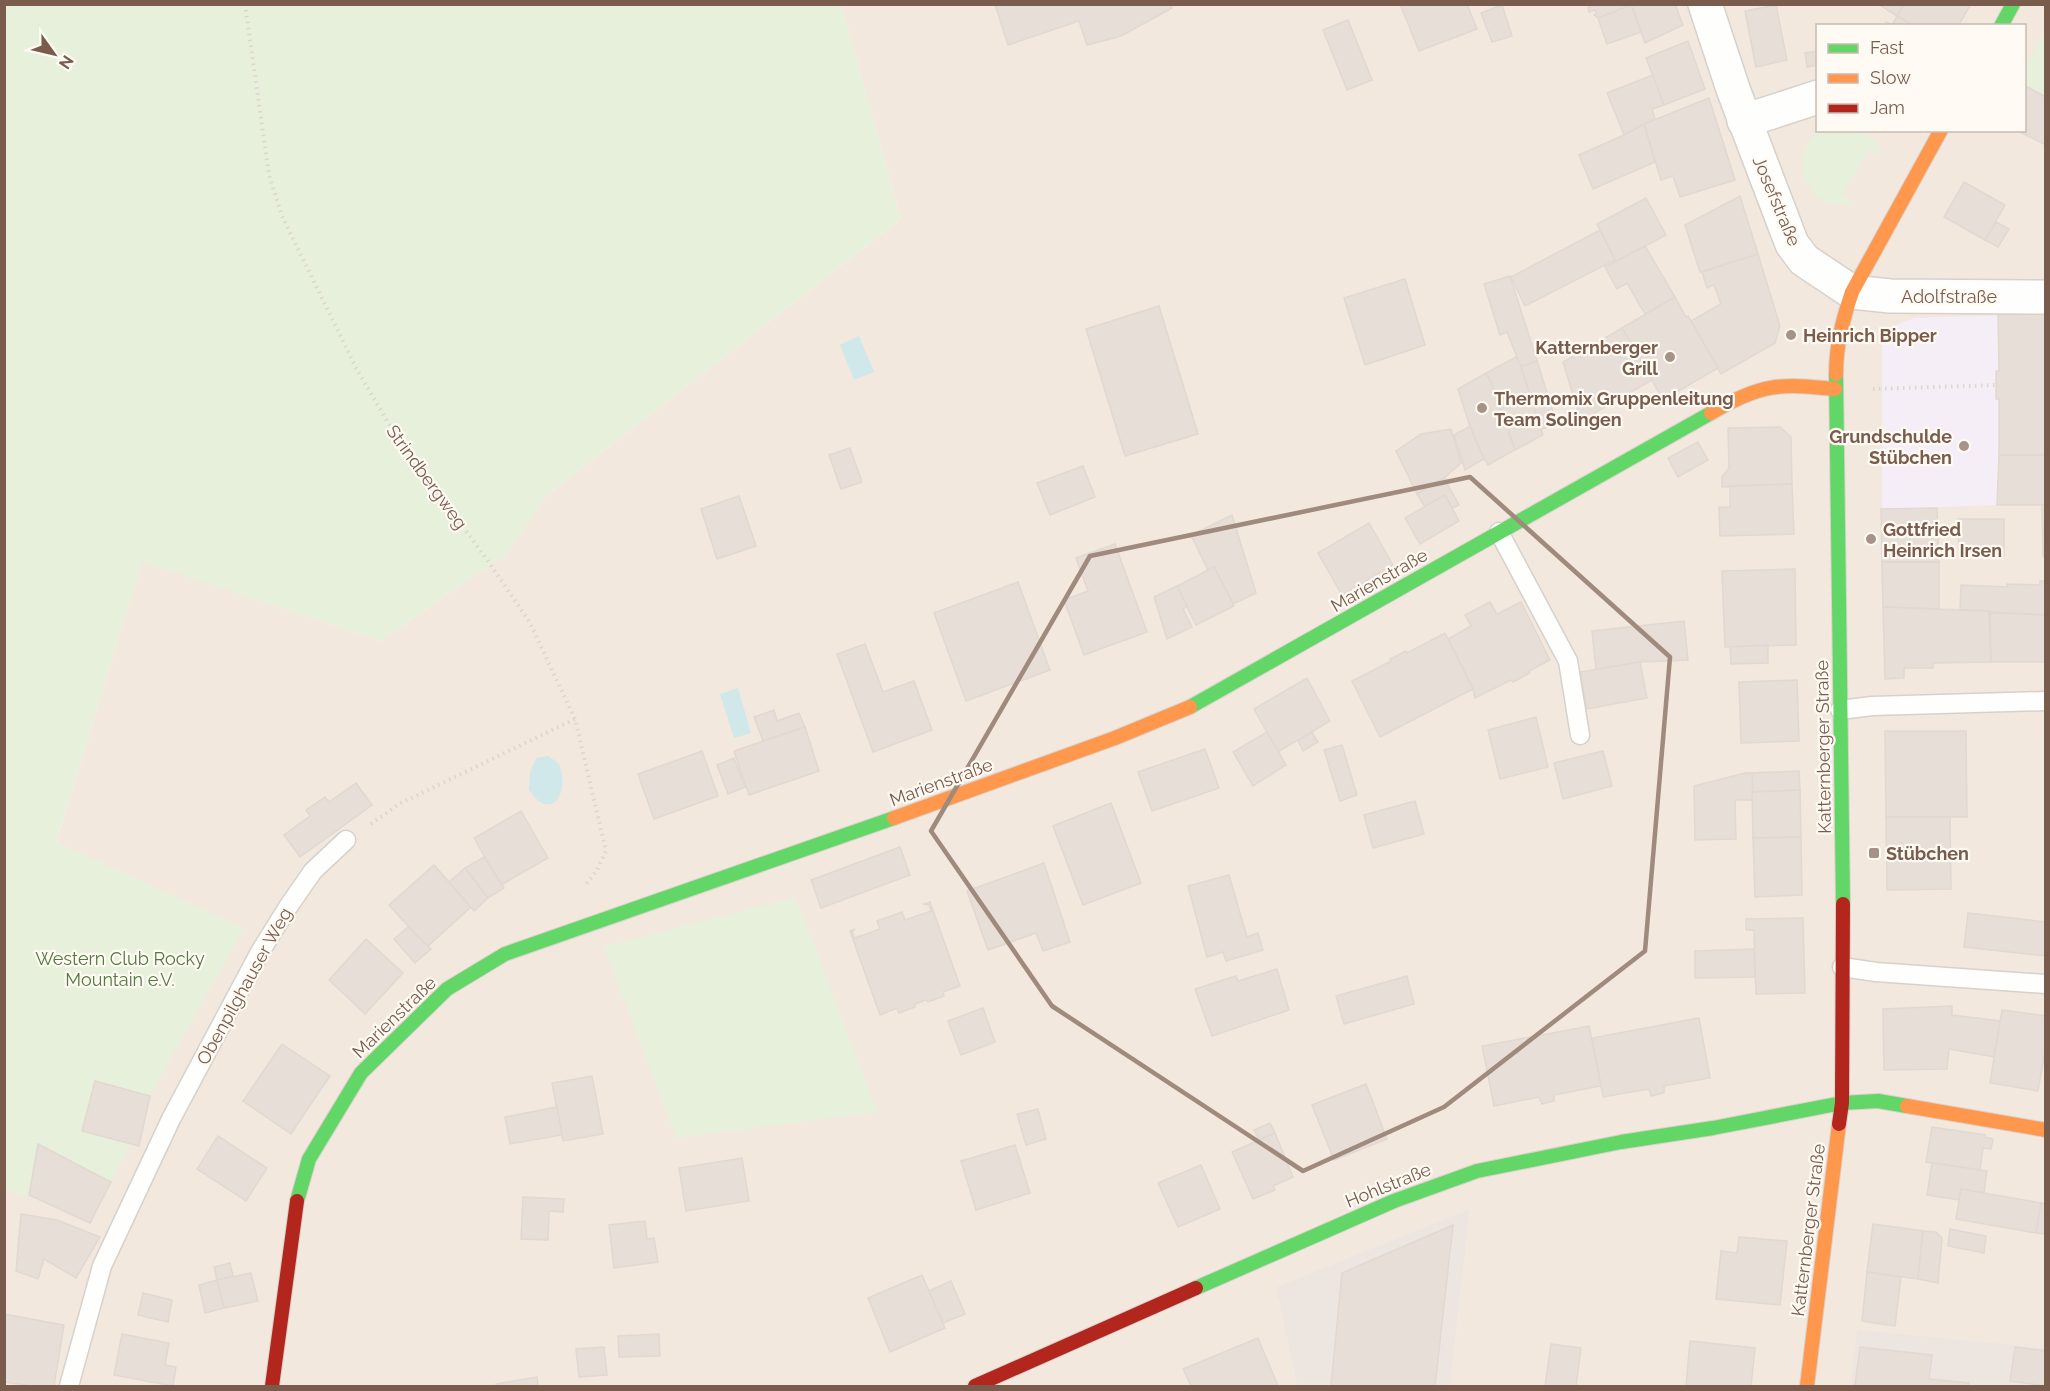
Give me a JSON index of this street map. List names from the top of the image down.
{
  "streets": {
    "street": [
      "Josefstraße",
      "Adolfstraße",
      "Marienstraße",
      "Katternberger Straße",
      "Hohlstraße"
    ],
    "lane": ["Obenpilghauser Weg"],
    "path": ["Strindbergweg"]
  },
  "crossings": [
    ["Josefstraße", "Adolfstraße"],
    ["Josefstraße", "Katternberger Straße"],
    ["Adolfstraße", "Katternberger Straße"],
    ["Strindbergweg", "Marienstraße"],
    ["Marienstraße", "Katternberger Straße"],
    ["Katternberger Straße", "Hohlstraße"]
  ],
  "parks": ["Western Club Rocky Mountain e.V."],
  "places": {
    "other": [
      "Heinrich Bipper",
      "Katternberger Grill",
      "Thermomix Gruppenleitung Team Solingen",
      "Grundschulde Stübchen",
      "Gottfried Heinrich Irsen"
    ],
    "transit": ["Stübchen"]
  },
  "legend": ["Fast", "Slow", "Jam"],
  "north": "bottom right"
}
